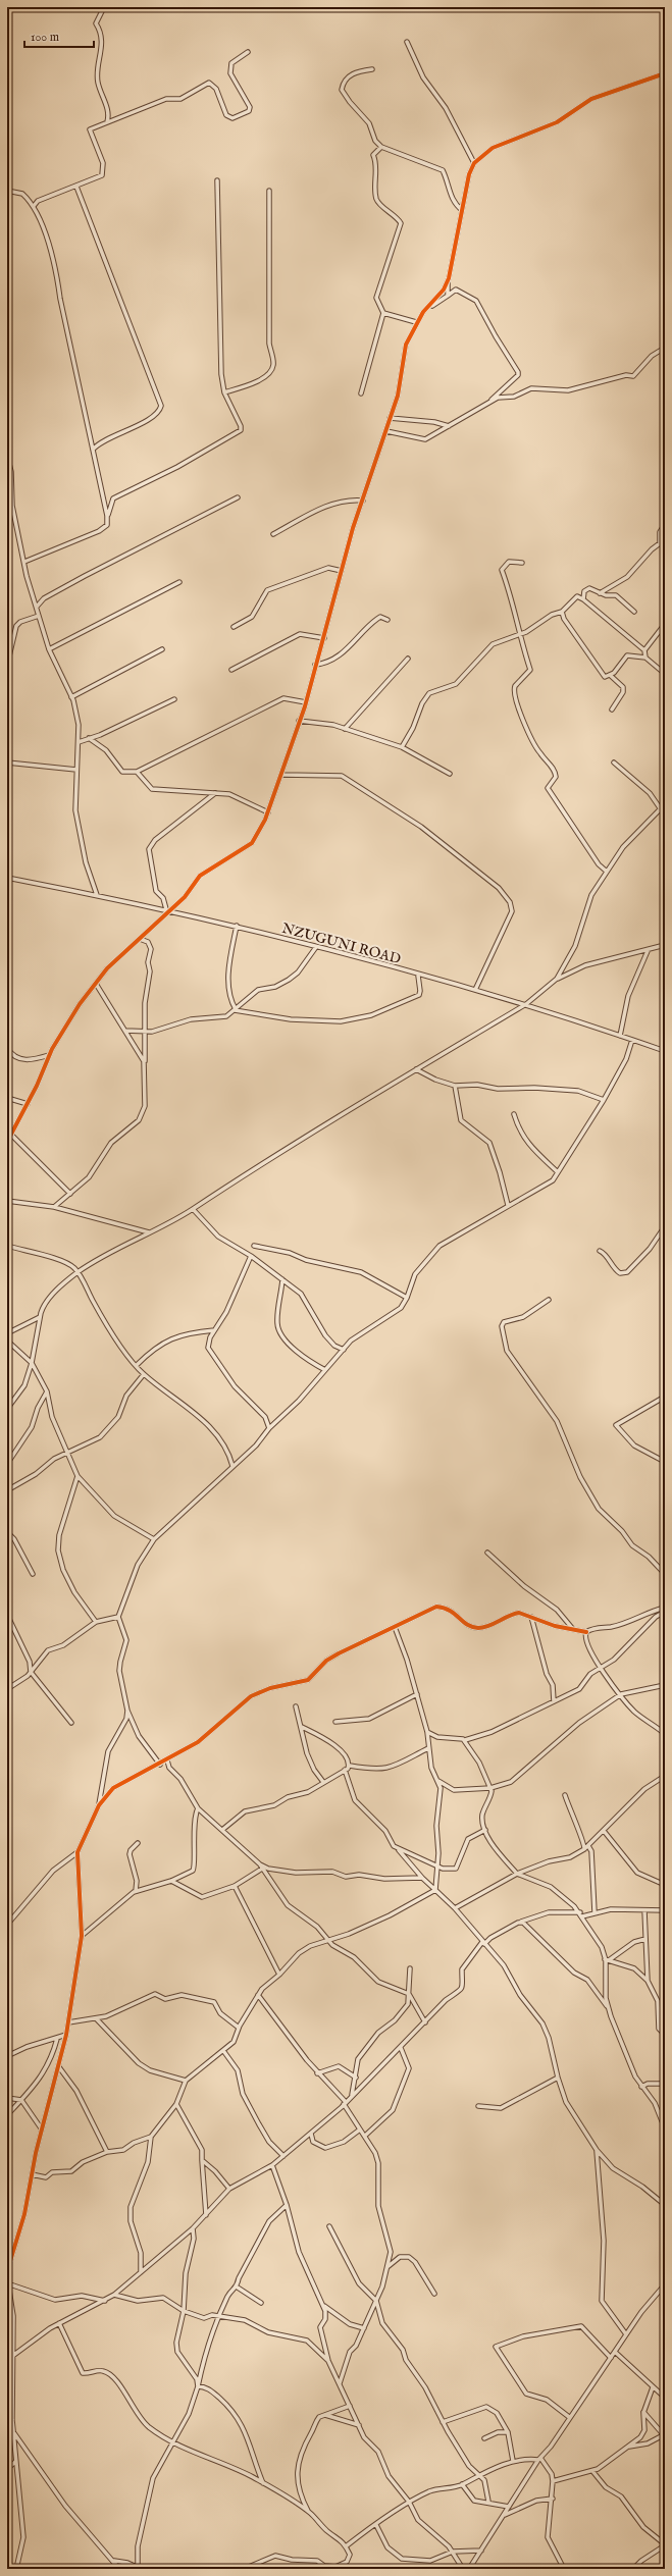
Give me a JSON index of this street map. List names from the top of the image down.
{
  "streets": {
    "street": ["NZUGUNI ROAD"]
  },
  "scale_bar": "100 m"
}
